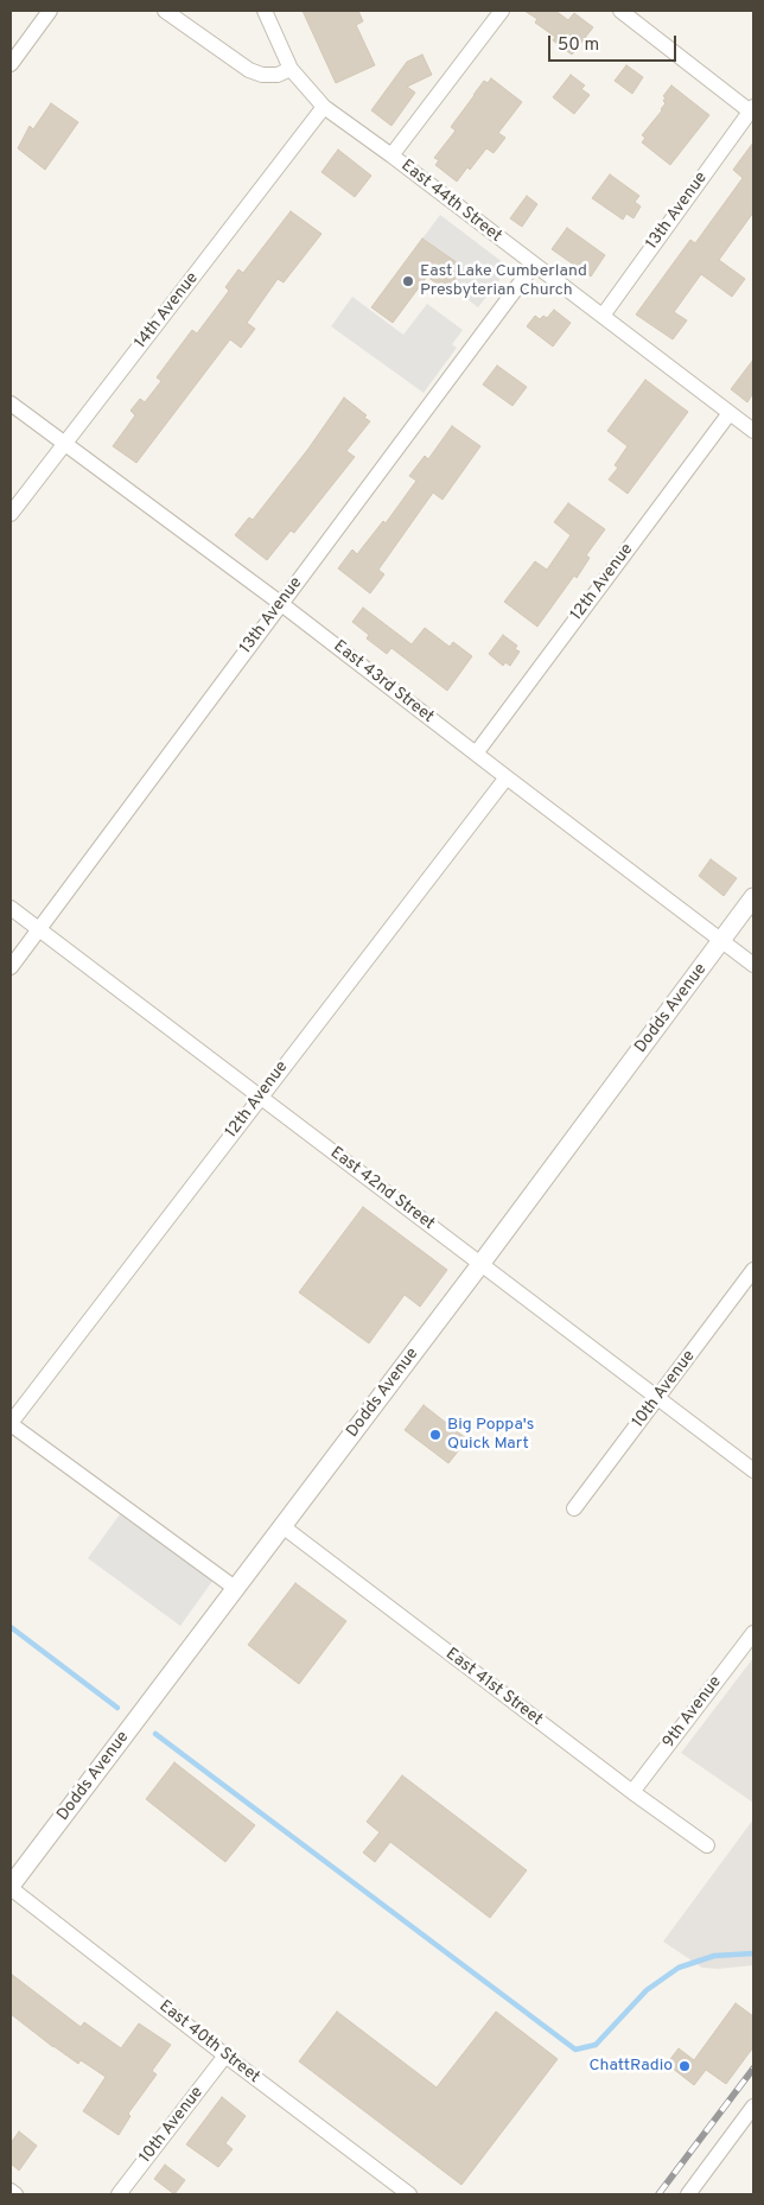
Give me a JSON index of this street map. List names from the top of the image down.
{
  "streets": {
    "street": [
      "East 44th Street",
      "13th Avenue",
      "14th Avenue",
      "12th Avenue",
      "East 43rd Street",
      "Dodds Avenue",
      "East 42nd Street",
      "10th Avenue",
      "East 41st Street",
      "9th Avenue",
      "East 40th Street"
    ]
  },
  "crossings": [
    ["East 44th Street", "13th Avenue"],
    ["East 44th Street", "14th Avenue"],
    ["East 44th Street", "12th Avenue"],
    ["13th Avenue", "East 43rd Street"],
    ["13th Avenue", "East 42nd Street"],
    ["14th Avenue", "East 43rd Street"],
    ["12th Avenue", "East 43rd Street"],
    ["12th Avenue", "East 42nd Street"],
    ["East 43rd Street", "Dodds Avenue"],
    ["Dodds Avenue", "East 42nd Street"],
    ["Dodds Avenue", "East 41st Street"],
    ["Dodds Avenue", "East 40th Street"],
    ["East 42nd Street", "10th Avenue"],
    ["10th Avenue", "East 40th Street"],
    ["East 41st Street", "9th Avenue"]
  ],
  "places": ["East Lake Cumberland Presbyterian Church", "Big Poppa's Quick Mart", "ChattRadio"],
  "scale_bar": "50 m"
}
